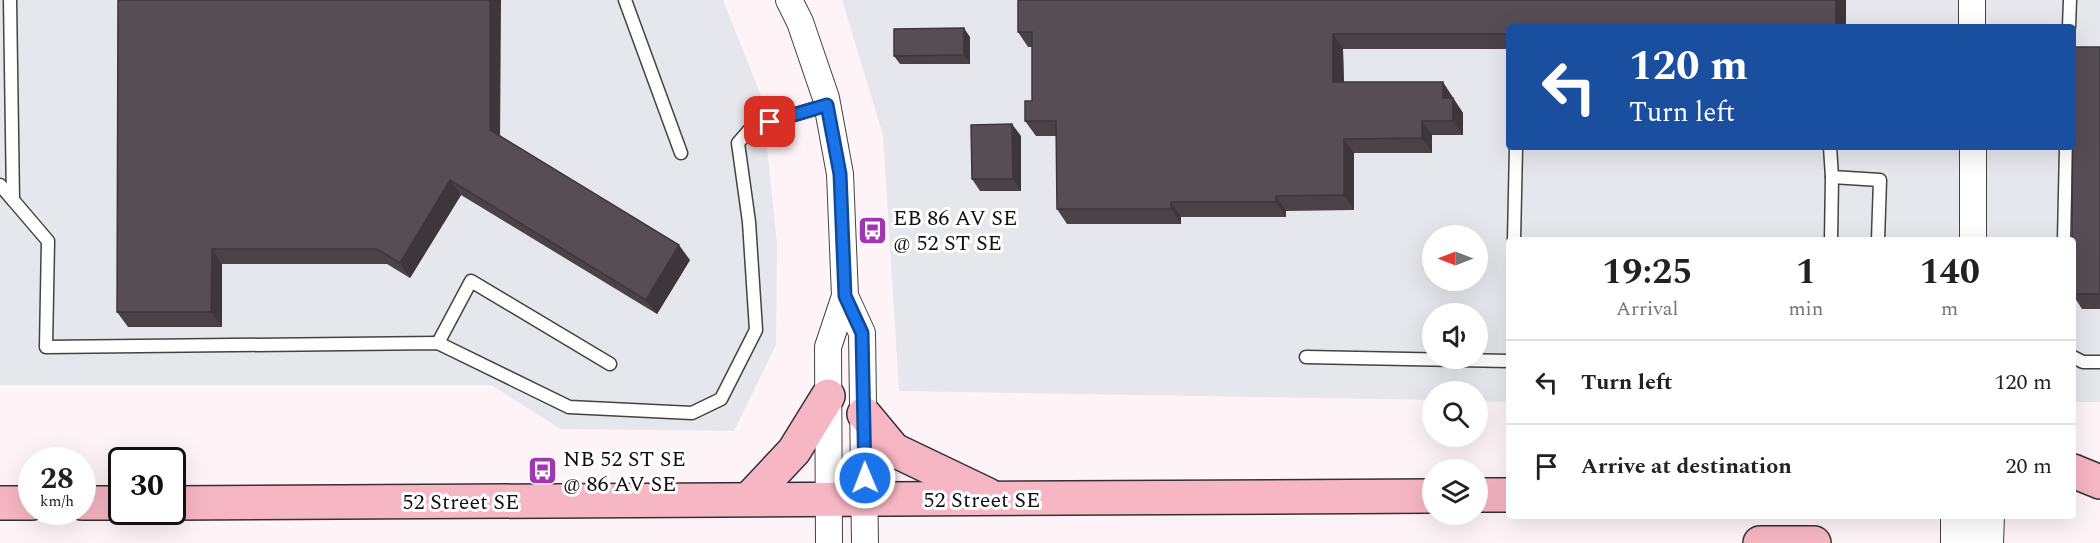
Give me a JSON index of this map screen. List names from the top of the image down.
{
  "streets": {
    "main road": ["52 Street SE"]
  },
  "places": {
    "bus stop": ["EB 86 AV SE @ 52 ST SE", "NB 52 ST SE @ 86 AV SE"]
  },
  "north": "left",
  "page": {
    "turn": ["120 m", "Turn left"],
    "eta": [
      "19:25",
      "Arrival",
      "1",
      "min",
      "140",
      "m"
    ],
    "list": [
      {
        "name": "Turn left",
        "value": "120 m"
      },
      {
        "name": "Arrive at destination",
        "value": "20 m"
      }
    ],
    "speed": "28 km/h",
    "limit": "30"
  }
}
